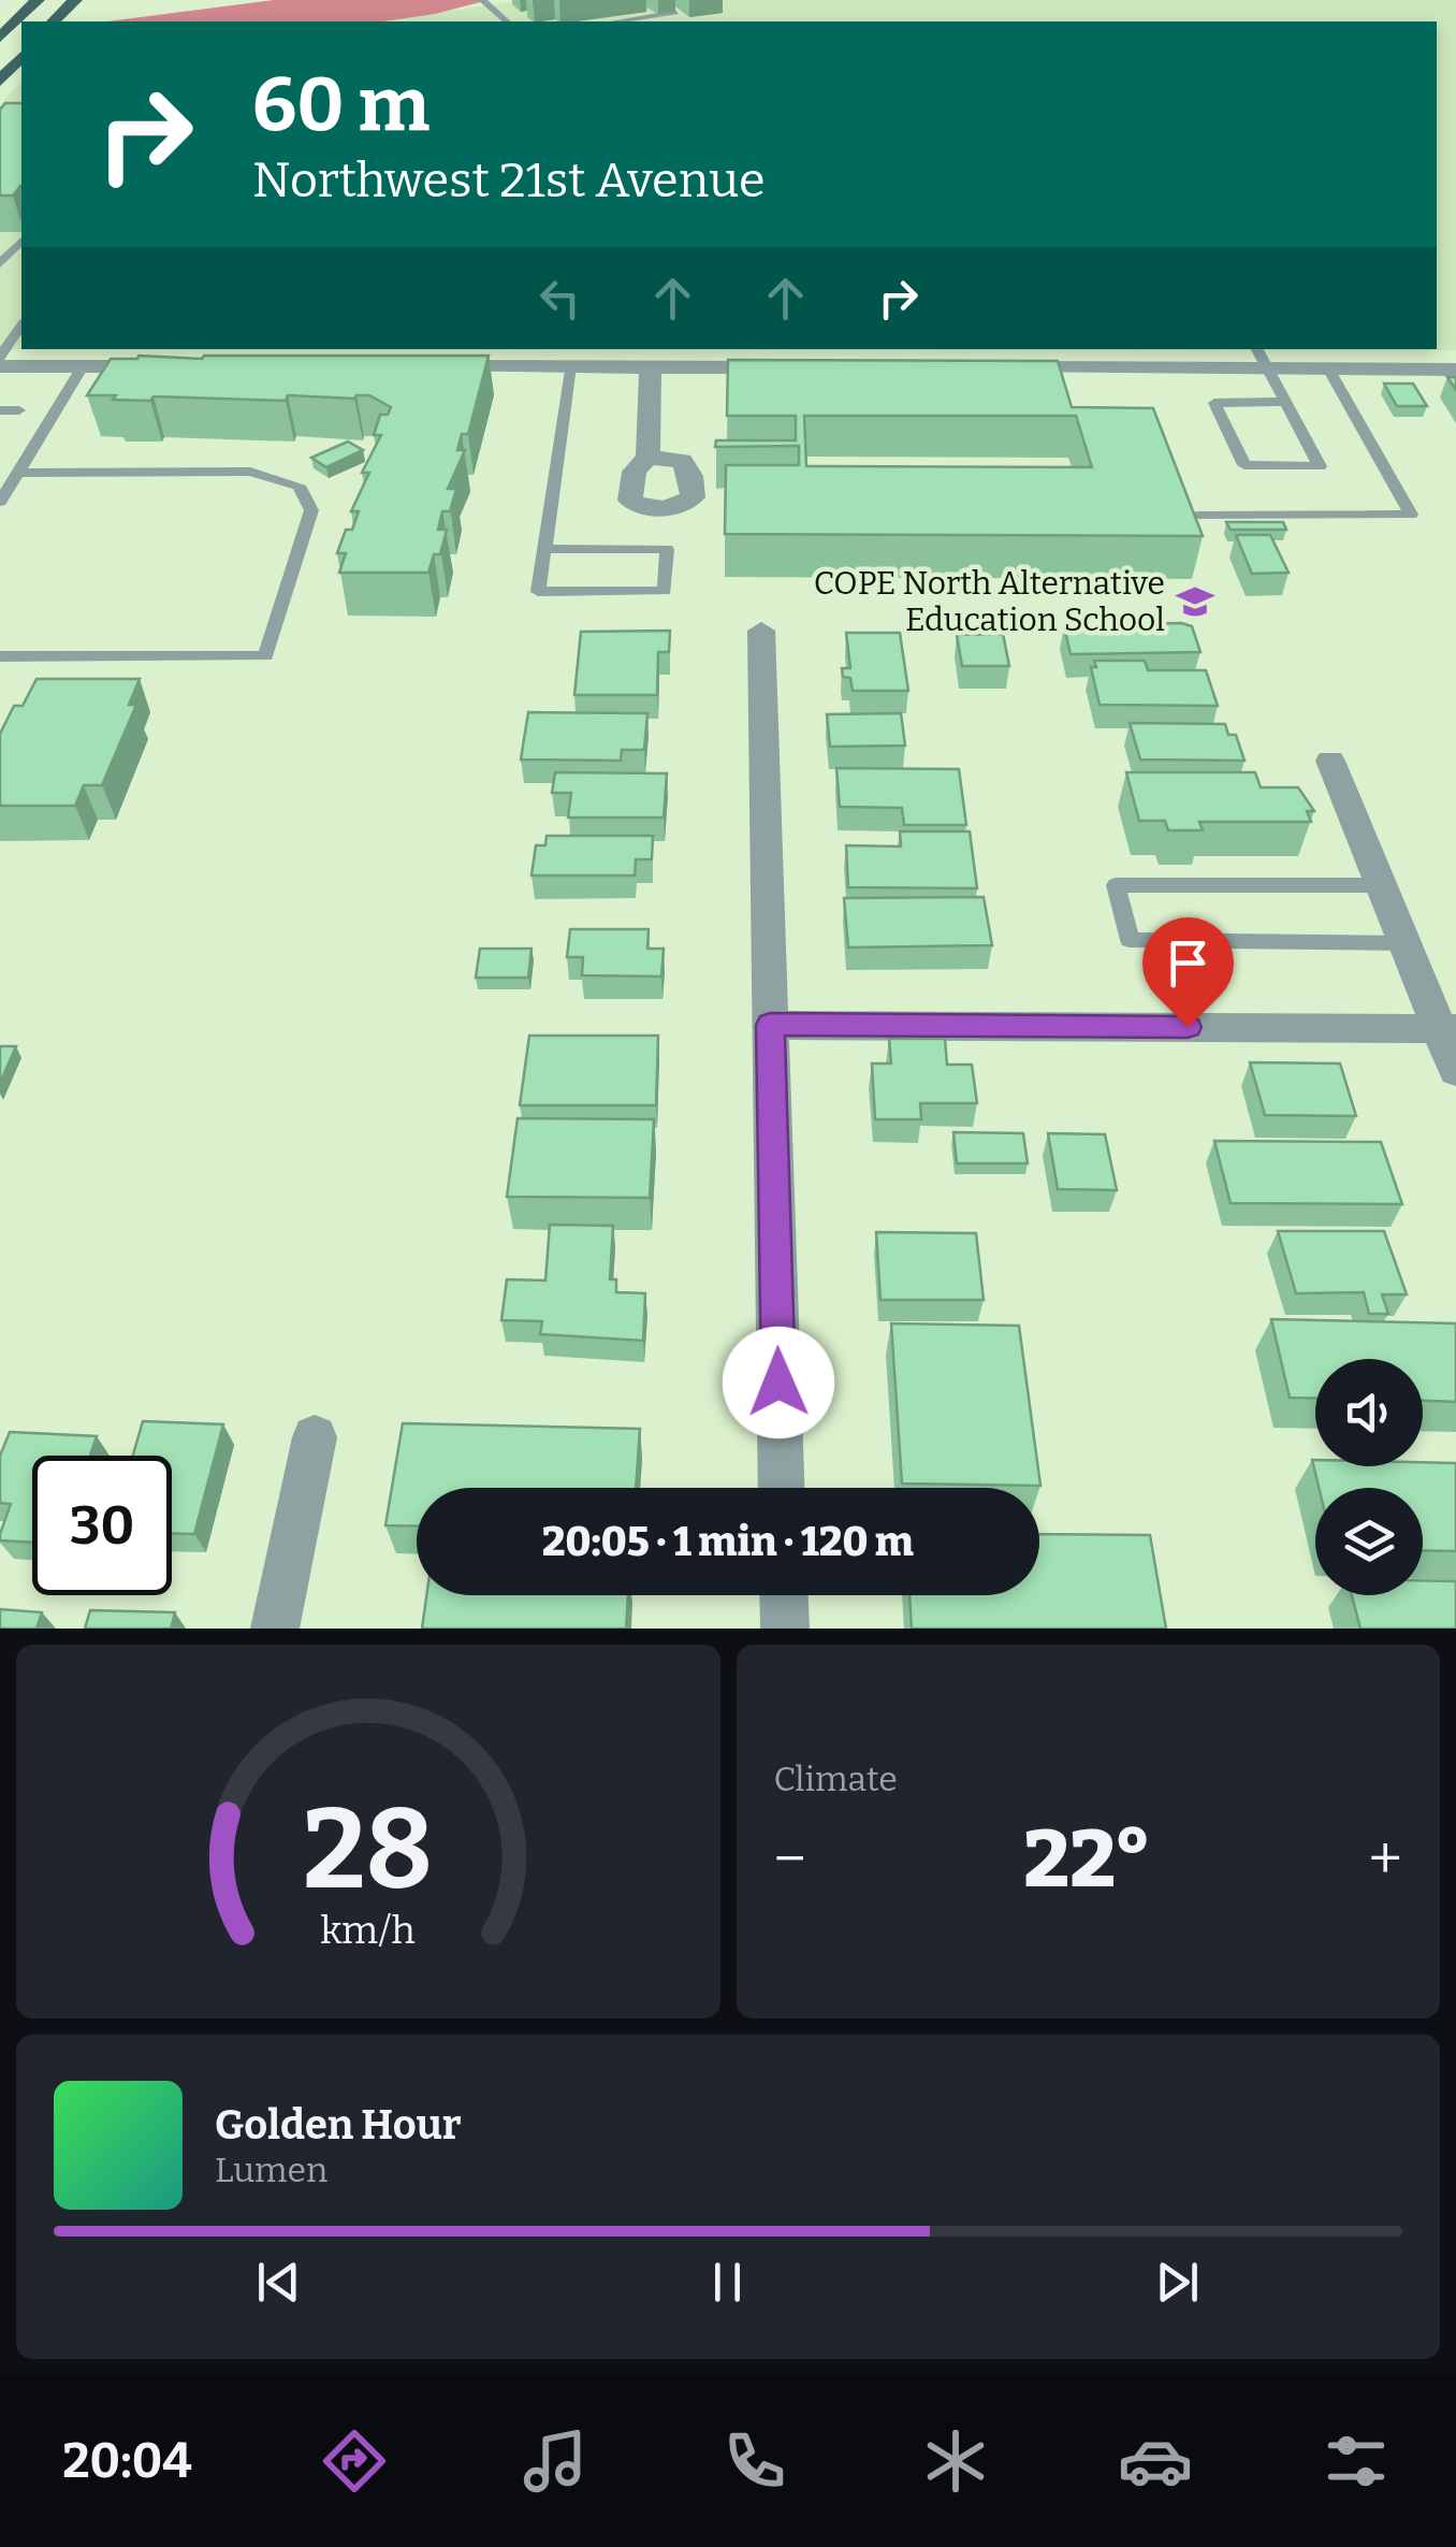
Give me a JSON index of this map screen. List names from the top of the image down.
{
  "places": {
    "school or university": ["COPE North Alternative Education School"]
  },
  "page": {
    "turn": ["60 m", "Northwest 21st Avenue"],
    "limit": "30",
    "trip": "20:05 · 1 min · 120 m",
    "tile": "Climate",
    "heat": ["−", "22°", "+"],
    "song": ["Golden Hour", "Lumen"],
    "tabs": "20:04",
    "gauge": ["28", "km/h"]
  }
}
